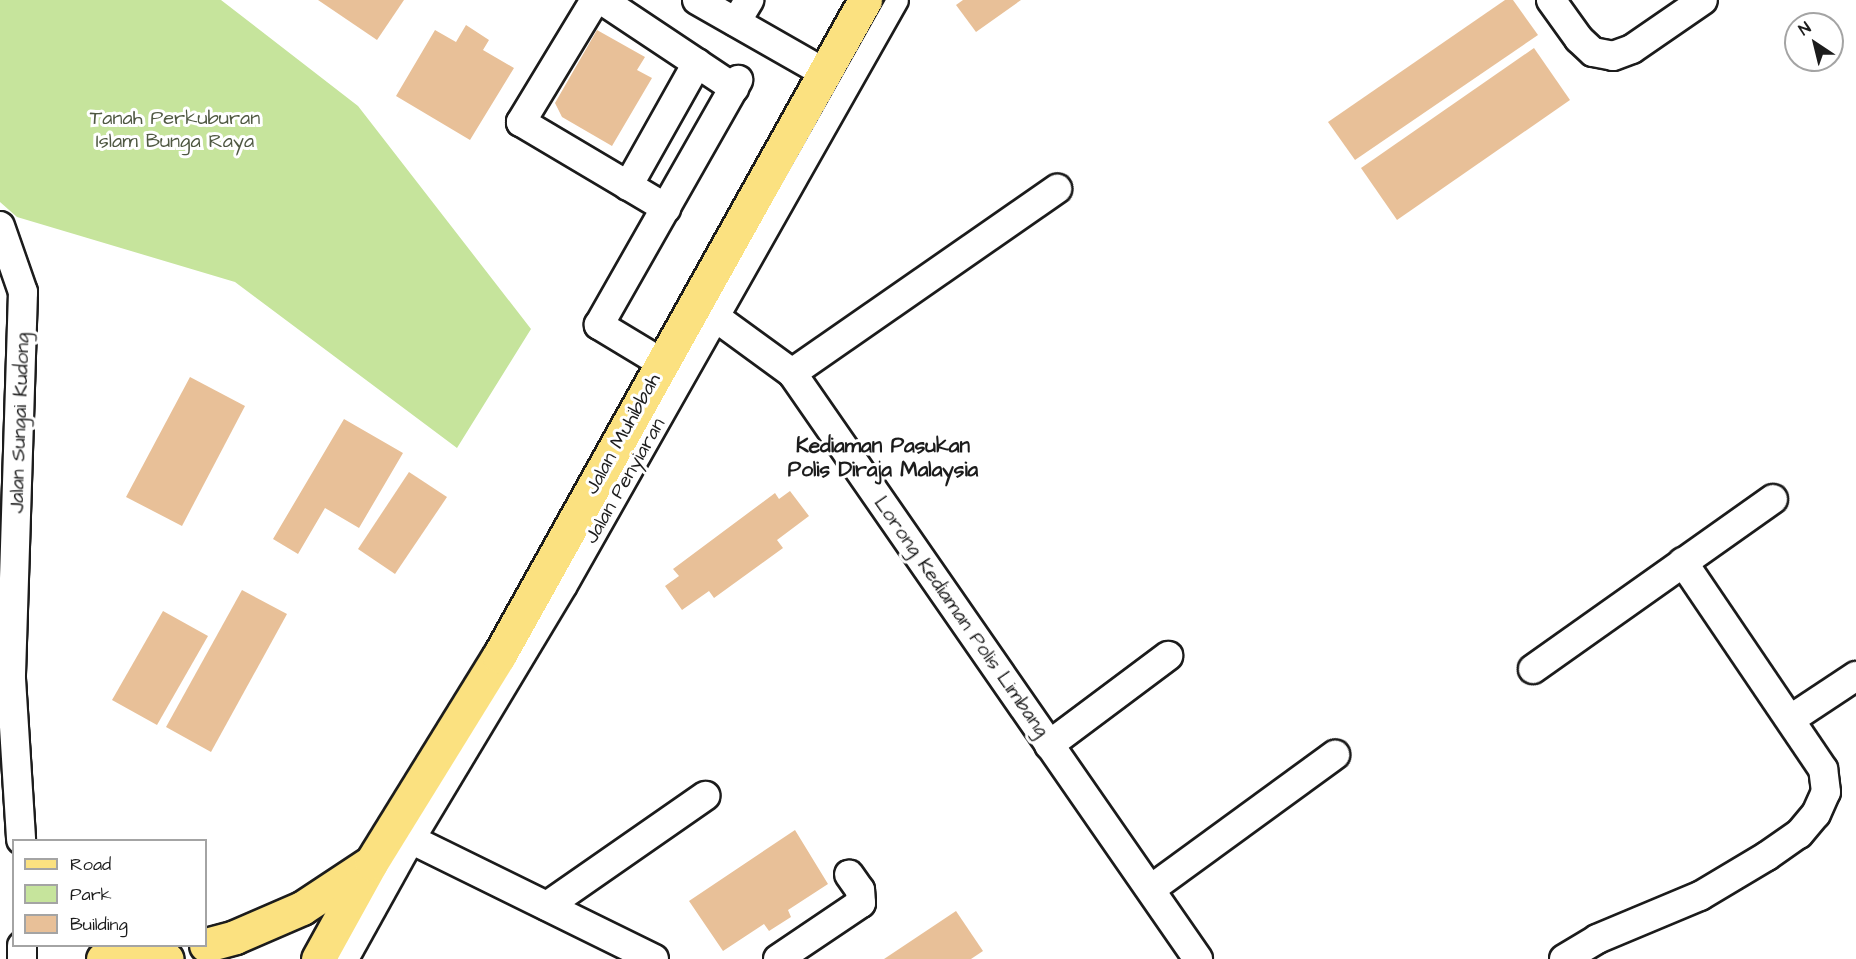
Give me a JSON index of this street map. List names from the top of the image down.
{
  "streets": {
    "main road": ["Jalan Muhibbah"],
    "street": ["Jalan Sungai Kudong", "Jalan Penyiaran", "Lorong Kediaman Polis Limbang"]
  },
  "crossings": [
    ["Jalan Muhibbah", "Jalan Penyiaran"],
    ["Jalan Muhibbah", "Lorong Kediaman Polis Limbang"],
    ["Jalan Penyiaran", "Lorong Kediaman Polis Limbang"]
  ],
  "districts": ["Kediaman Pasukan Polis Diraja Malaysia"],
  "parks": ["Tanah Perkuburan Islam Bunga Raya"],
  "legend": ["Road", "Park", "Building"],
  "north": "top left"
}
